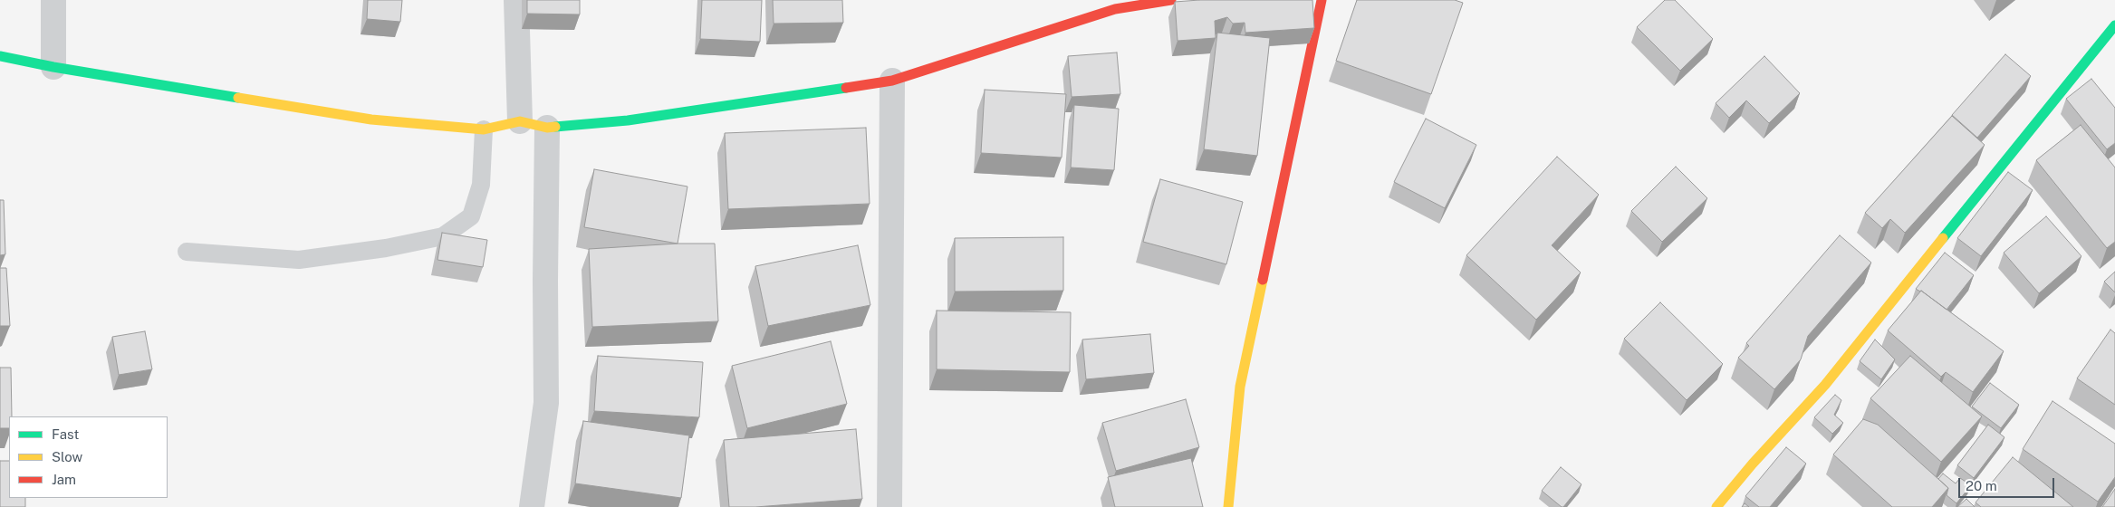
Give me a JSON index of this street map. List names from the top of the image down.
{
  "legend": ["Fast", "Slow", "Jam"],
  "scale_bar": "20 m"
}
